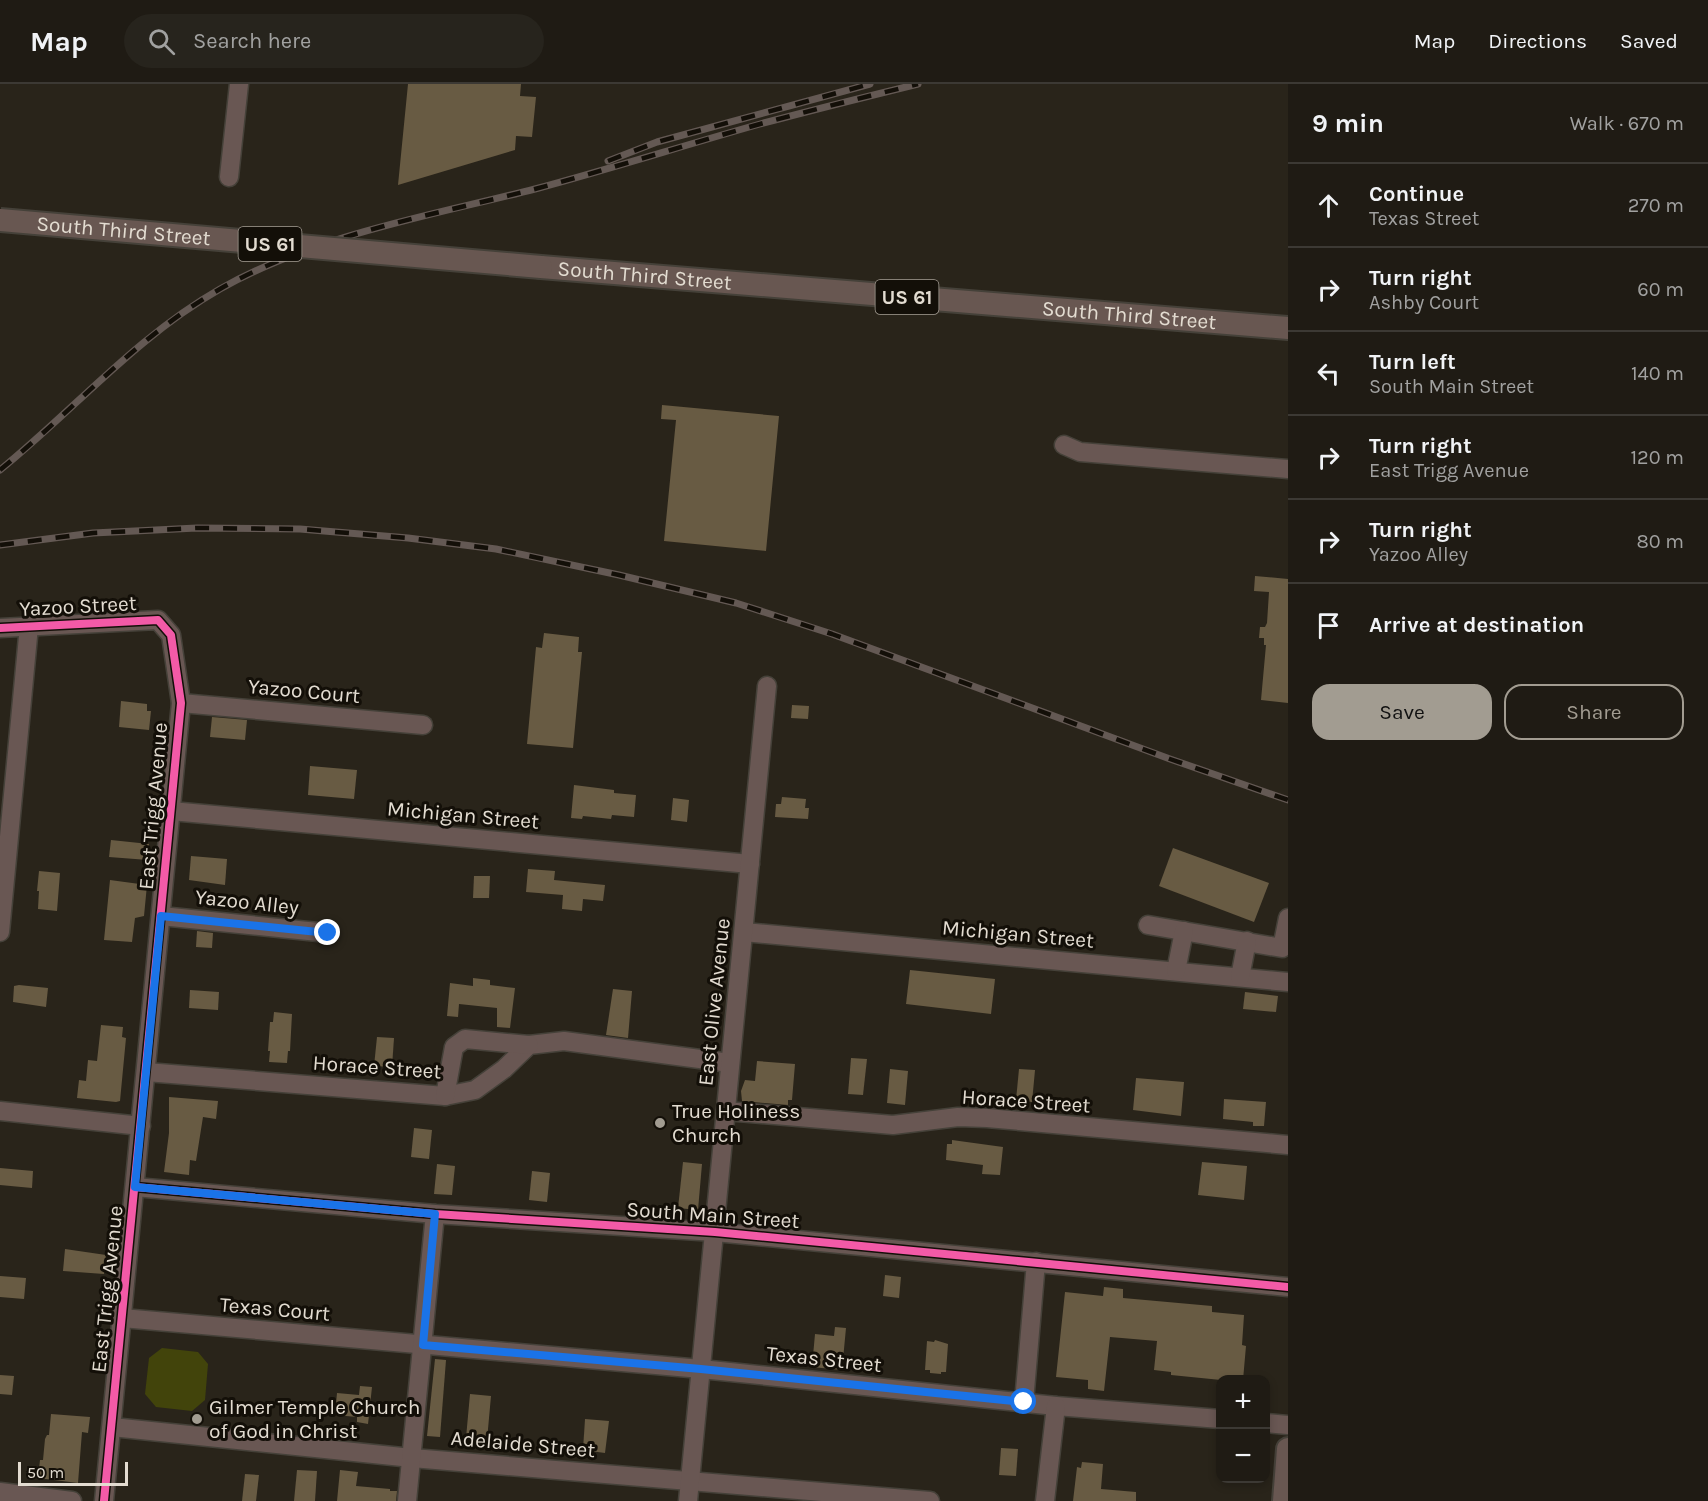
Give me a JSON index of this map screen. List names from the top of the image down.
{
  "streets": {
    "main road": ["South Third Street", "US 61"],
    "street": [
      "Yazoo Street",
      "Yazoo Court",
      "East Trigg Avenue",
      "Michigan Street",
      "Yazoo Alley",
      "East Olive Avenue",
      "Horace Street",
      "South Main Street",
      "Texas Court",
      "Texas Street",
      "Adelaide Street"
    ]
  },
  "crossings": [
    ["Yazoo Street", "East Trigg Avenue"],
    ["Yazoo Court", "East Trigg Avenue"],
    ["East Trigg Avenue", "Michigan Street"],
    ["East Trigg Avenue", "Yazoo Alley"],
    ["East Trigg Avenue", "Horace Street"],
    ["East Trigg Avenue", "South Main Street"],
    ["East Trigg Avenue", "Texas Court"],
    ["East Trigg Avenue", "Adelaide Street"],
    ["Michigan Street", "East Olive Avenue"],
    ["East Olive Avenue", "Horace Street"],
    ["East Olive Avenue", "South Main Street"],
    ["East Olive Avenue", "Texas Street"],
    ["East Olive Avenue", "Adelaide Street"],
    ["Texas Court", "Texas Street"]
  ],
  "places": ["True Holiness Church", "Gilmer Temple Church of God in Christ"],
  "scale_bar": "50 m",
  "page": {
    "header": "Map",
    "search": "Search here",
    "nav": ["Map", "Directions", "Saved"],
    "heading": ["9 min", "Walk · 670 m"],
    "list": [
      ["Continue", "Texas Street", "270 m"],
      ["Turn right", "Ashby Court", "60 m"],
      ["Turn left", "South Main Street", "140 m"],
      ["Turn right", "East Trigg Avenue", "120 m"],
      ["Turn right", "Yazoo Alley", "80 m"],
      "Arrive at destination"
    ],
    "buttons": ["Save", "Share"],
    "map_buttons": ["+", "−"],
    "scale": "50 m"
  }
}
